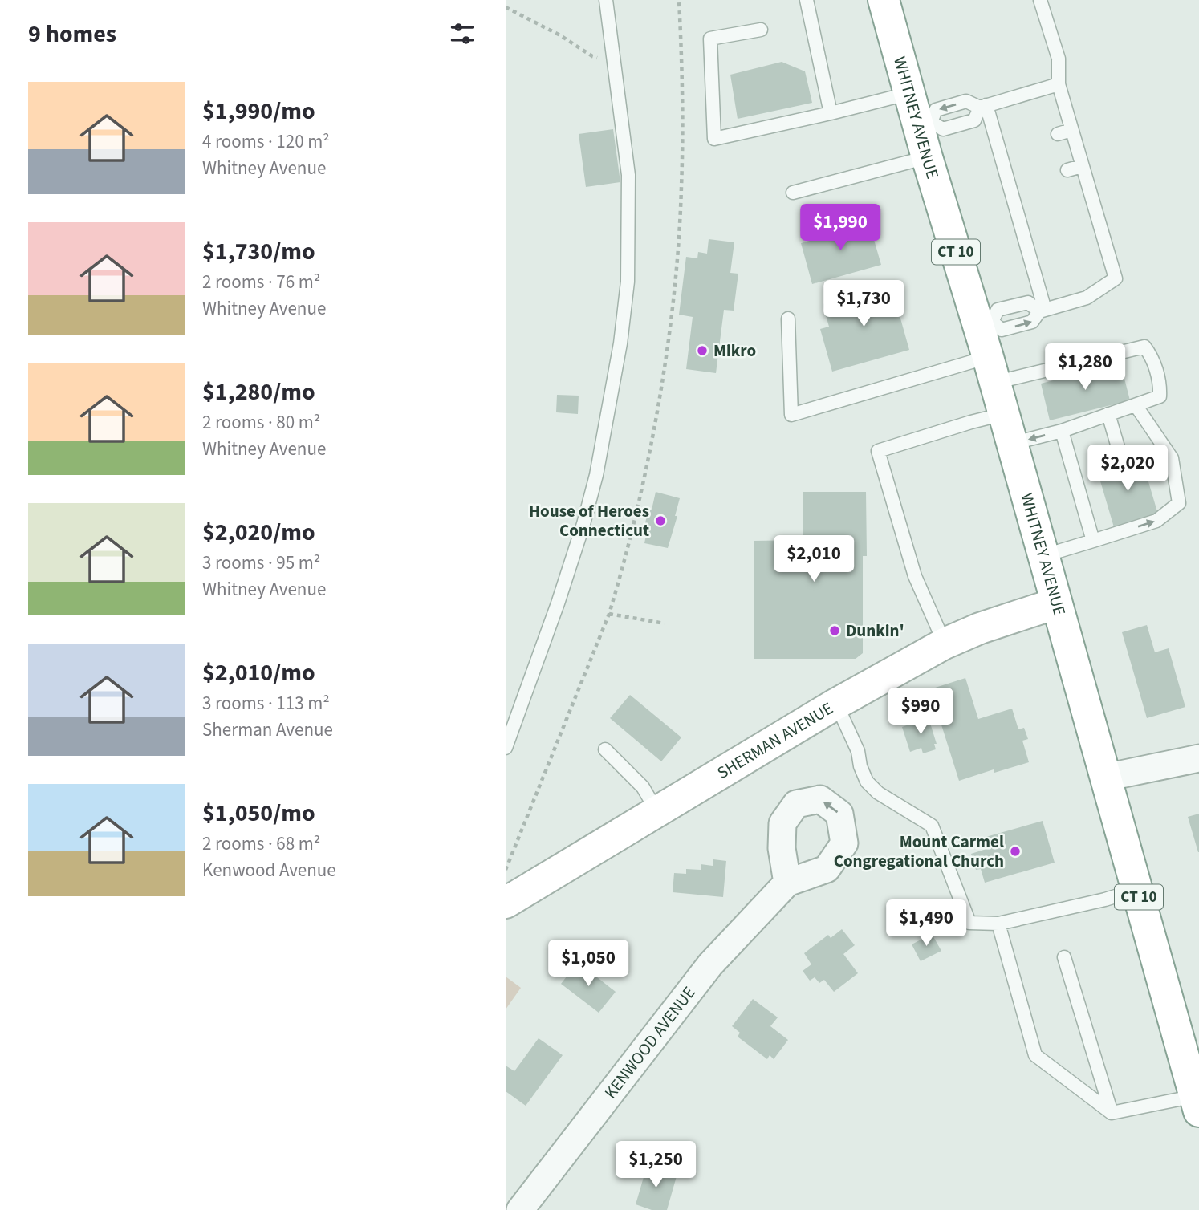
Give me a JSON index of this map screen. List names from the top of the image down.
{
  "streets": {
    "main road": ["WHITNEY AVENUE", "CT 10", "SHERMAN AVENUE"],
    "street": ["KENWOOD AVENUE"]
  },
  "crossings": [
    ["WHITNEY AVENUE", "SHERMAN AVENUE"]
  ],
  "places": [
    "Mikro",
    "House of Heroes Connecticut",
    "Dunkin'",
    "Mount Carmel Congregational Church"
  ],
  "page": {
    "heading": "9 homes",
    "list": [
      {
        "name": "$1,990/mo",
        "note": "4 rooms · 120 m² · Whitney Avenue"
      },
      {
        "name": "$1,730/mo",
        "note": "2 rooms · 76 m² · Whitney Avenue"
      },
      {
        "name": "$1,280/mo",
        "note": "2 rooms · 80 m² · Whitney Avenue"
      },
      {
        "name": "$2,020/mo",
        "note": "3 rooms · 95 m² · Whitney Avenue"
      },
      {
        "name": "$2,010/mo",
        "note": "3 rooms · 113 m² · Sherman Avenue"
      },
      {
        "name": "$1,050/mo",
        "note": "2 rooms · 68 m² · Kenwood Avenue"
      }
    ],
    "price": [
      "$1,990",
      "$1,730",
      "$1,280",
      "$2,020",
      "$2,010",
      "$990",
      "$1,490",
      "$1,050",
      "$1,250"
    ]
  }
}
